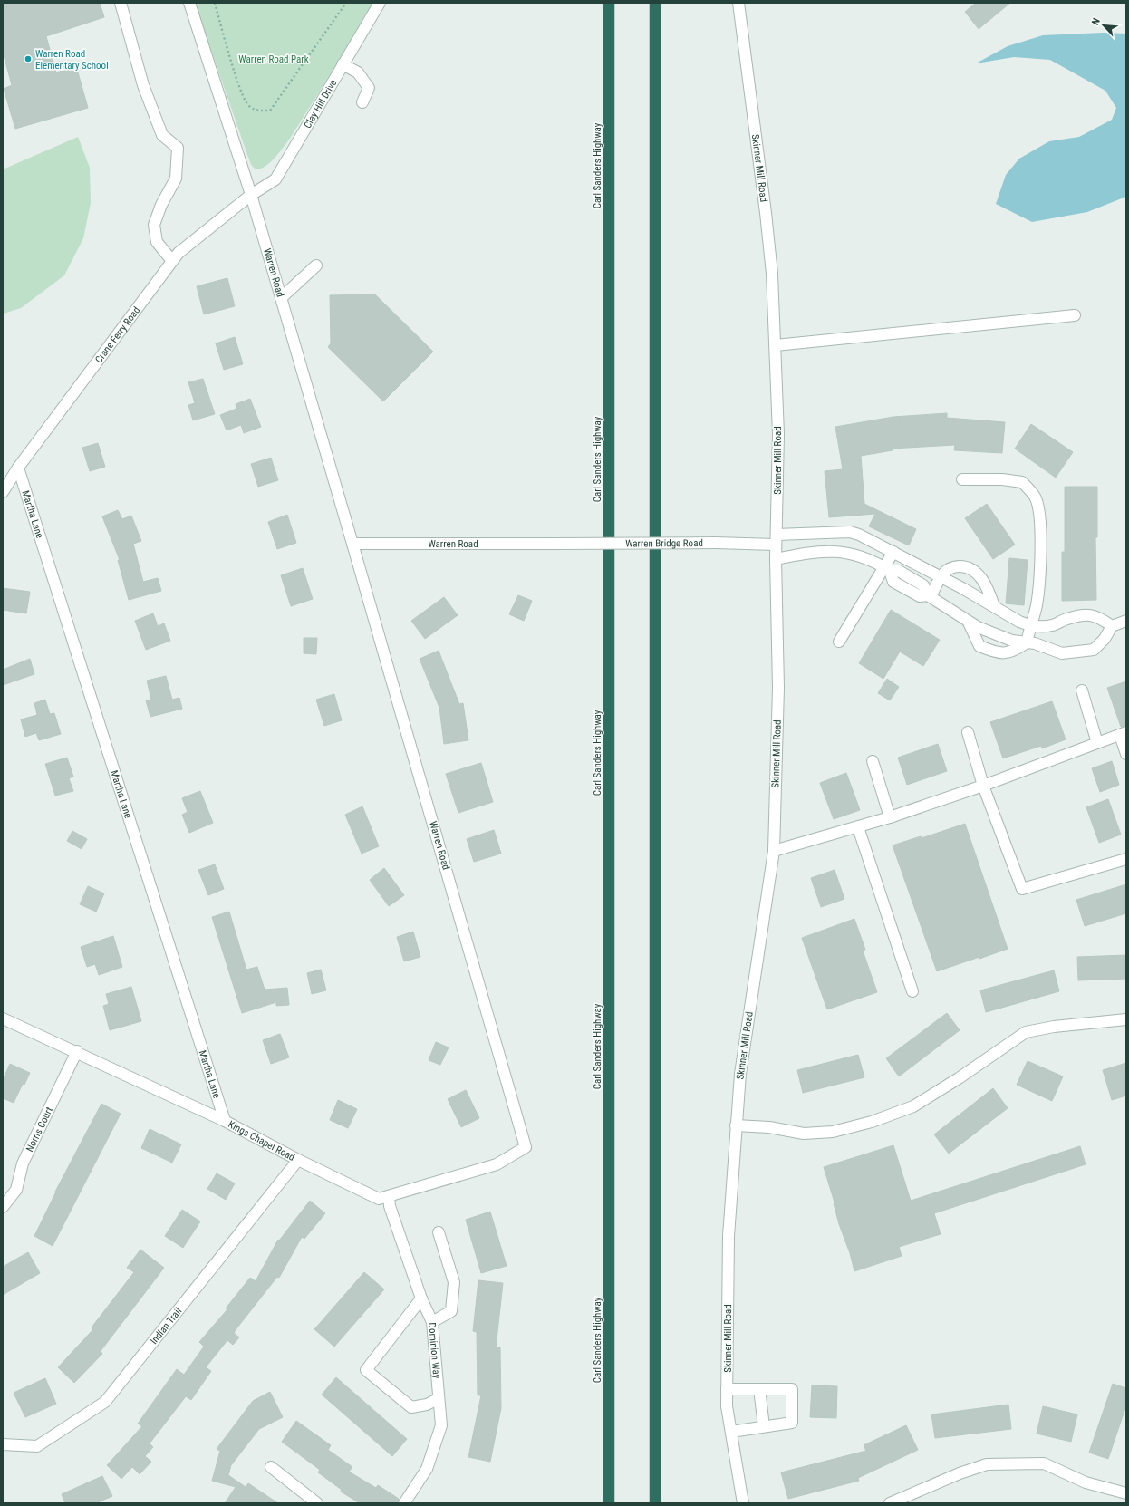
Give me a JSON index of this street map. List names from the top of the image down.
{
  "streets": {
    "highway": ["Carl Sanders Highway"],
    "street": [
      "Clay Hill Drive",
      "Skinner Mill Road",
      "Warren Road",
      "Crane Ferry Road",
      "Martha Lane",
      "Warren Bridge Road",
      "Norris Court",
      "Kings Chapel Road",
      "Indian Trail",
      "Dominion Way"
    ]
  },
  "crossings": [
    ["Clay Hill Drive", "Warren Road"],
    ["Clay Hill Drive", "Crane Ferry Road"],
    ["Skinner Mill Road", "Warren Bridge Road"],
    ["Warren Road", "Crane Ferry Road"],
    ["Warren Road", "Warren Bridge Road"],
    ["Warren Road", "Kings Chapel Road"],
    ["Crane Ferry Road", "Martha Lane"],
    ["Martha Lane", "Kings Chapel Road"],
    ["Norris Court", "Kings Chapel Road"],
    ["Kings Chapel Road", "Indian Trail"],
    ["Kings Chapel Road", "Dominion Way"]
  ],
  "parks": ["Warren Road Park"],
  "places": ["Warren Road Elementary School"],
  "north": "top left"
}
